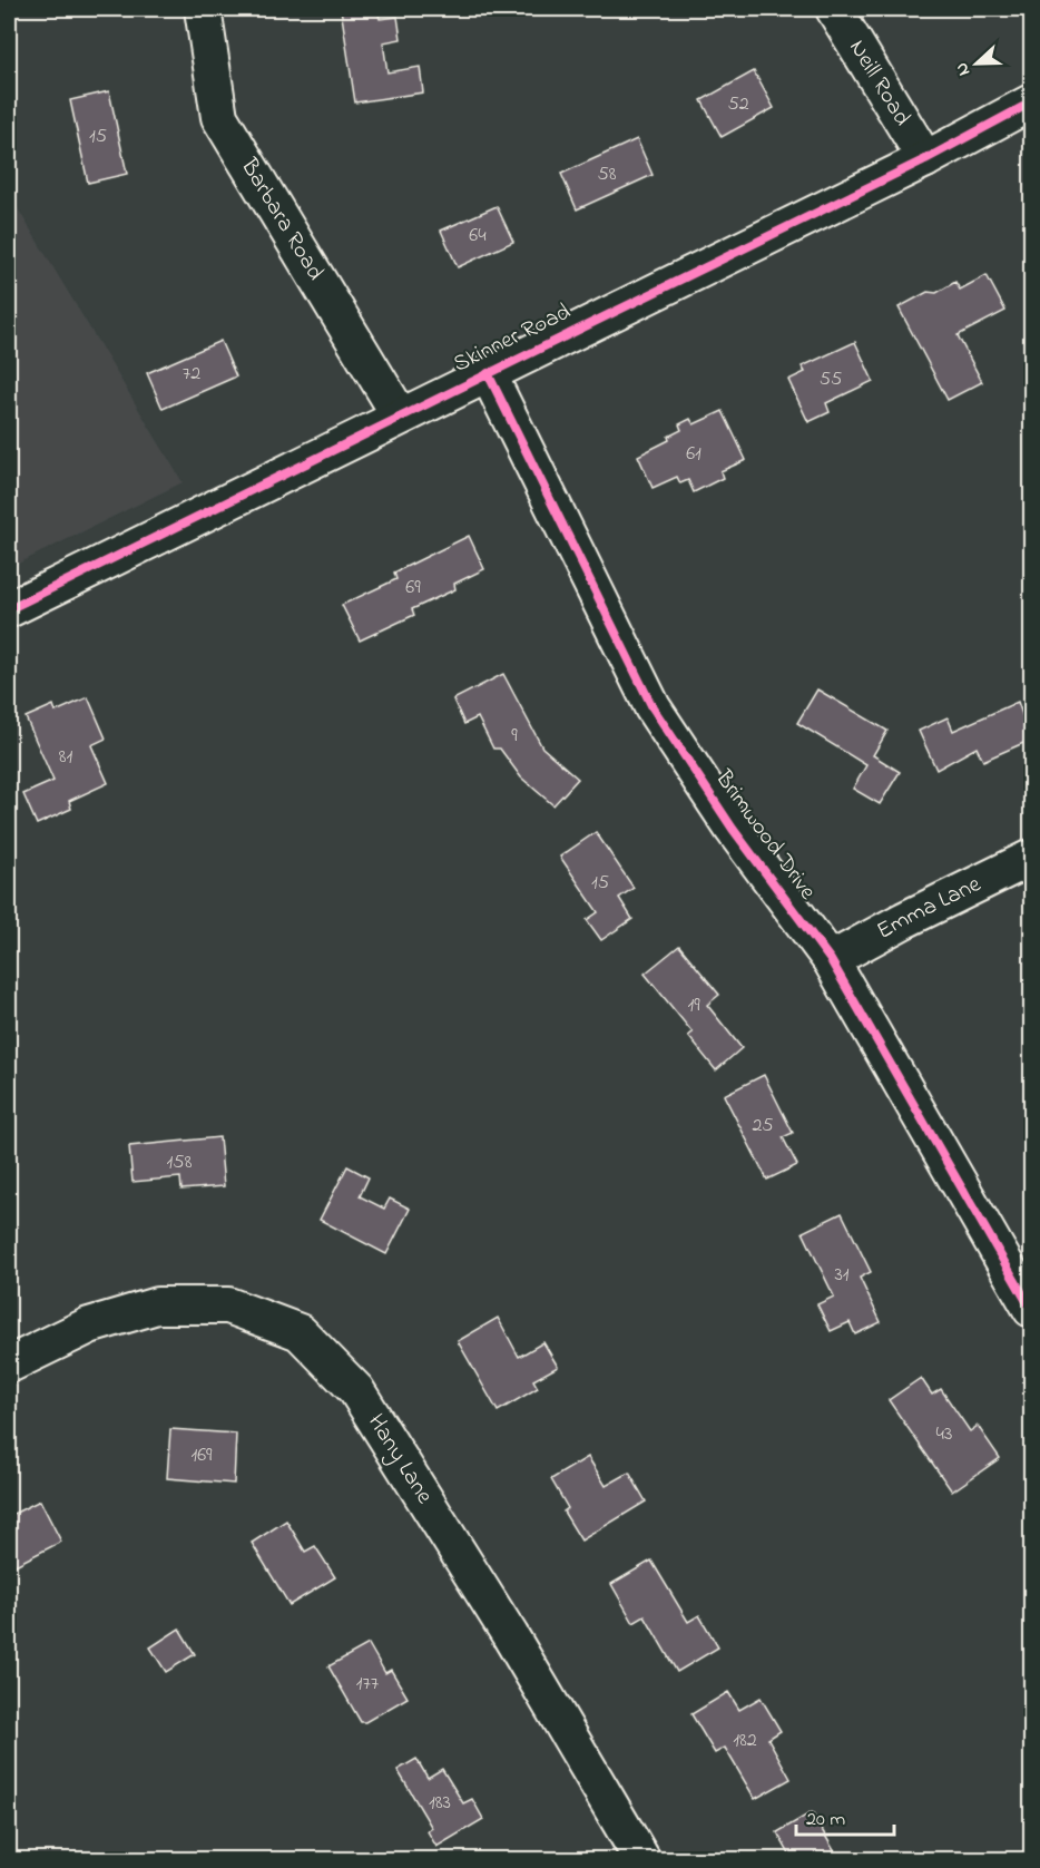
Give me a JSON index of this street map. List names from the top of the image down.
{
  "streets": {
    "street": [
      "Neill Road",
      "Barbara Road",
      "Skinner Road",
      "Brimwood Drive",
      "Emma Lane",
      "Hany Lane"
    ]
  },
  "crossings": [
    ["Neill Road", "Skinner Road"],
    ["Barbara Road", "Skinner Road"],
    ["Skinner Road", "Brimwood Drive"],
    ["Brimwood Drive", "Emma Lane"]
  ],
  "house_numbers": [
    "52",
    "15",
    "58",
    "64",
    "72",
    "55",
    "61",
    "69",
    "9",
    "81",
    "15",
    "19",
    "25",
    "158",
    "31",
    "43",
    "169",
    "177",
    "182",
    "183"
  ],
  "scale_bar": "20 m",
  "north": "left"
}
